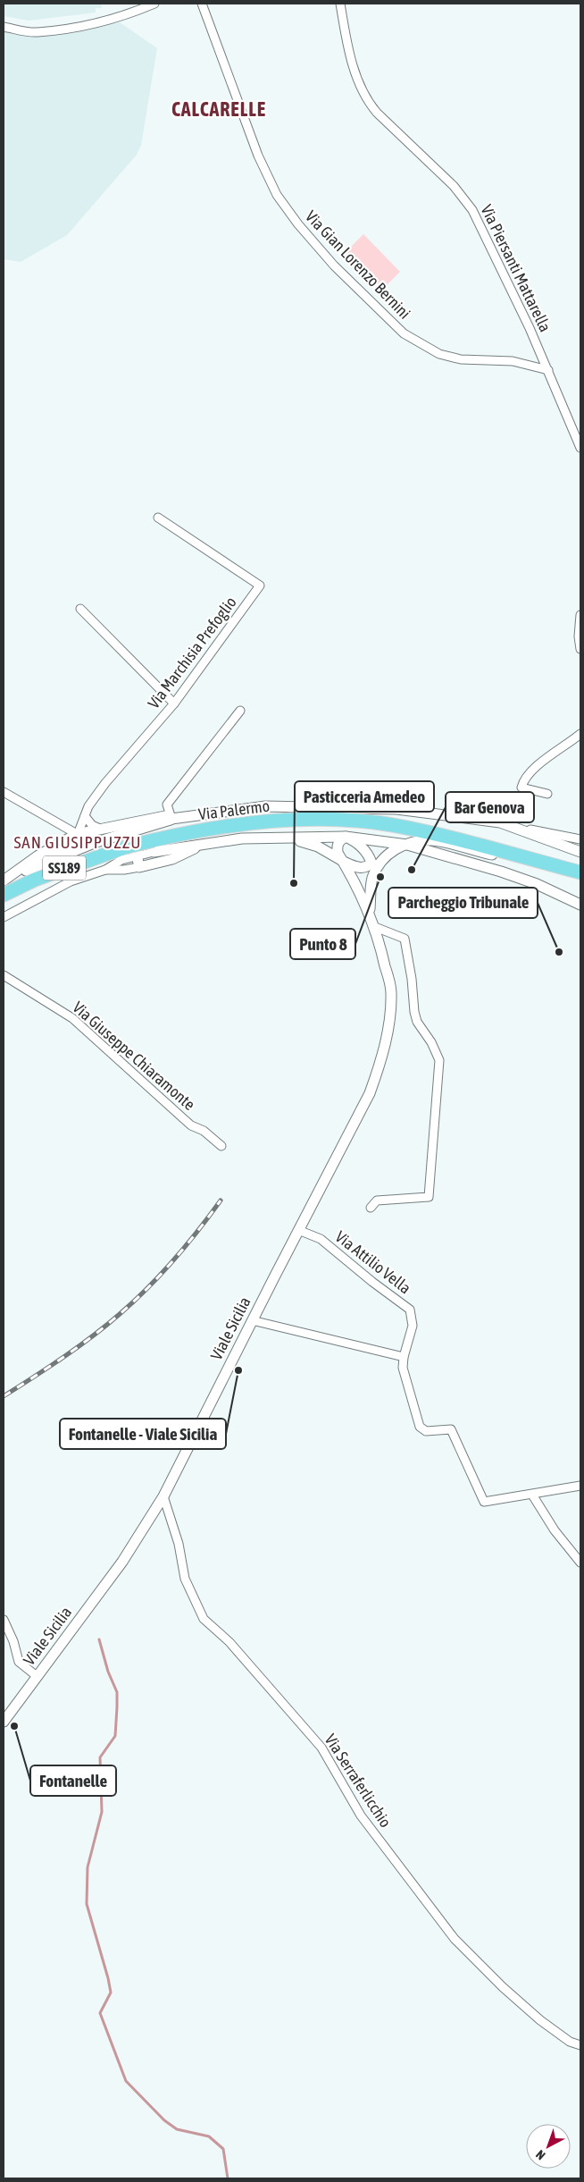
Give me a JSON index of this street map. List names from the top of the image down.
{
  "streets": {
    "main road": ["Via Palermo", "SS189"],
    "street": [
      "Via Gian Lorenzo Bernini",
      "Via Piersanti Mattarella",
      "Via Marchisia Prefoglio",
      "Via Giuseppe Chiaramonte",
      "Via Attilio Vella",
      "Viale Sicilia",
      "Via Serraferlicchio"
    ]
  },
  "crossings": [
    ["Via Gian Lorenzo Bernini", "Via Piersanti Mattarella"],
    ["Via Attilio Vella", "Viale Sicilia"],
    ["Viale Sicilia", "Via Serraferlicchio"]
  ],
  "districts": ["CALCARELLE", "SAN GIUSIPPUZZU"],
  "places": [
    "Bar Genova",
    "Punto 8",
    "Pasticceria Amedeo",
    "Parcheggio Tribunale",
    "Fontanelle - Viale Sicilia",
    "Fontanelle"
  ],
  "north": "bottom left"
}
